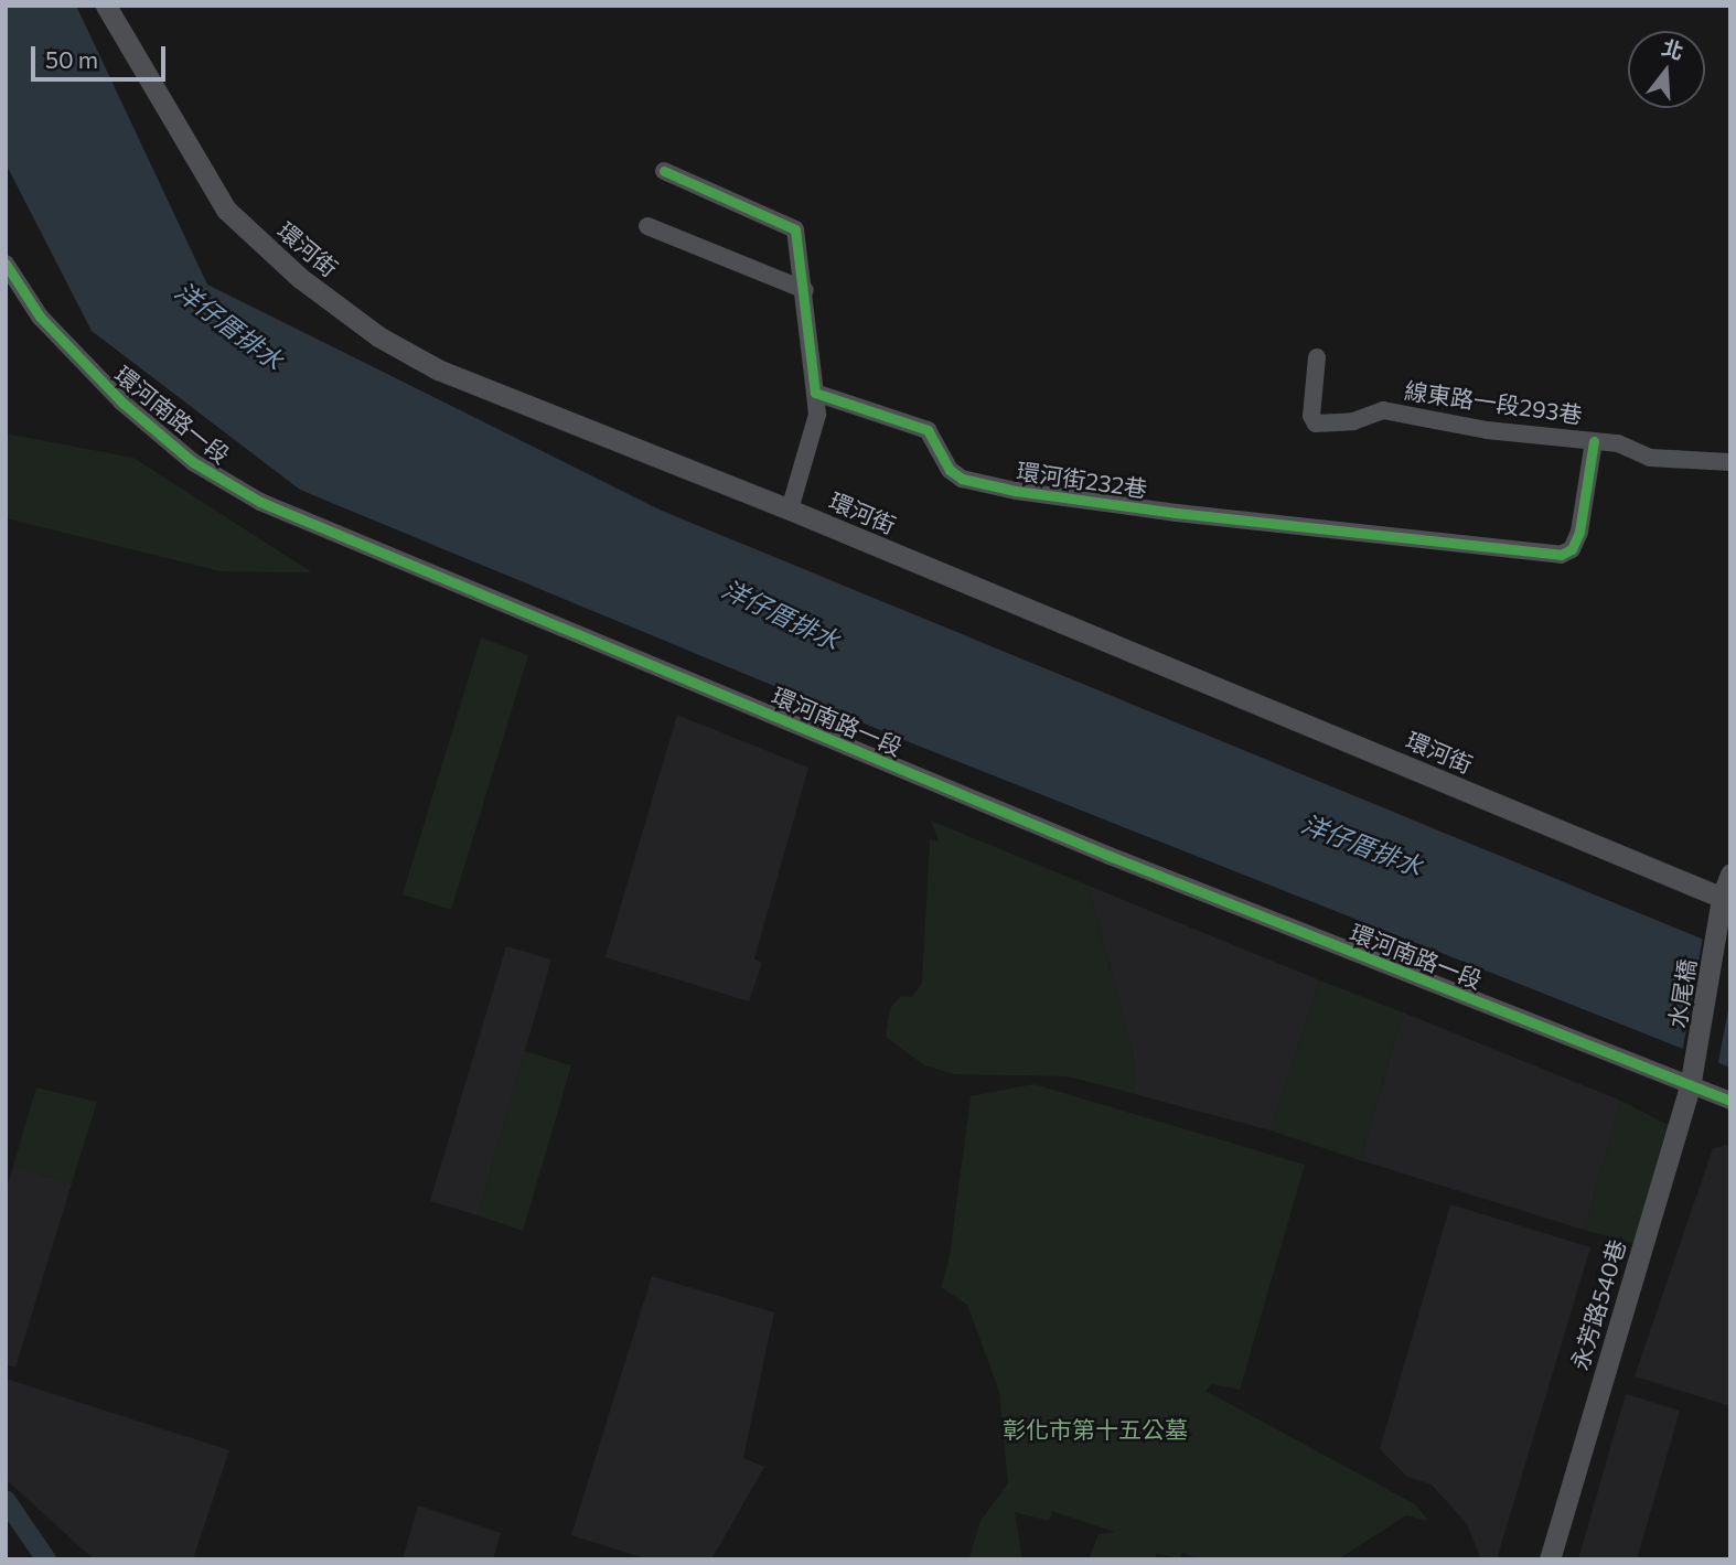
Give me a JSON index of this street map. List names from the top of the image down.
{
  "streets": {
    "street": [
      "環河街",
      "線東路一段293巷",
      "環河南路一段",
      "環河街232巷",
      "水尾橋",
      "永芳路540巷"
    ]
  },
  "crossings": [
    ["環河街", "水尾橋"],
    ["線東路一段293巷", "環河街232巷"],
    ["環河南路一段", "永芳路540巷"],
    ["水尾橋", "永芳路540巷"]
  ],
  "water": ["洋仔厝排水"],
  "parks": ["彰化市第十五公墓"],
  "scale_bar": "50 m",
  "north": "top"
}
